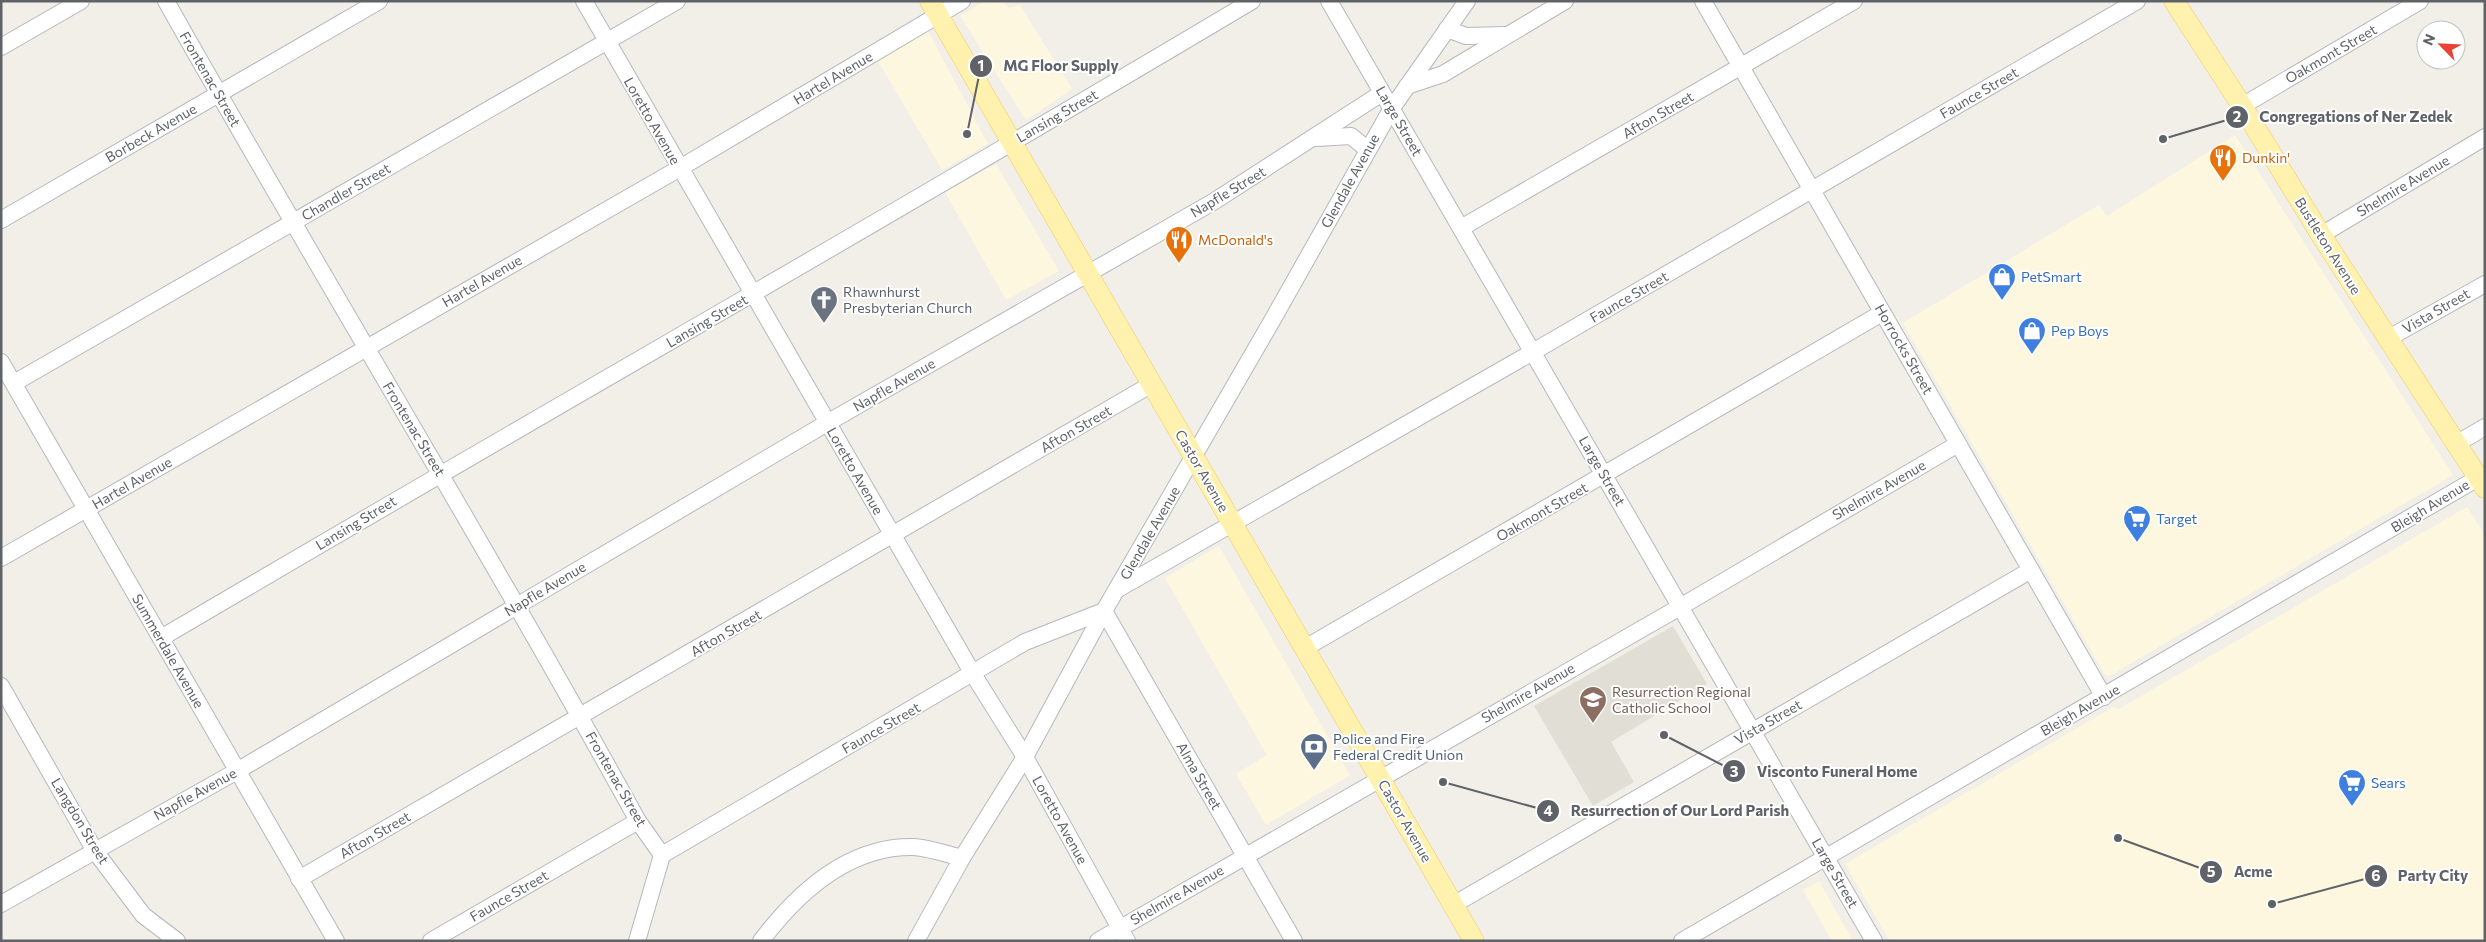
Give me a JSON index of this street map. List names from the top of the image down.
{
  "streets": {
    "main road": ["Bustleton Avenue", "Castor Avenue"],
    "street": [
      "Oakmont Street",
      "Hartel Avenue",
      "Frontenac Street",
      "Faunce Street",
      "Afton Street",
      "Lansing Street",
      "Loretto Avenue",
      "Large Street",
      "Borbeck Avenue",
      "Glendale Avenue",
      "Shelmire Avenue",
      "Chandler Street",
      "Napfle Street",
      "Vista Street",
      "Horrocks Street",
      "Napfle Avenue",
      "Bleigh Avenue",
      "Summerdale Avenue",
      "Alma Street",
      "Langdon Street"
    ]
  },
  "crossings": [
    ["Oakmont Street", "Large Street"],
    ["Oakmont Street", "Bustleton Avenue"],
    ["Oakmont Street", "Horrocks Street"],
    ["Oakmont Street", "Castor Avenue"],
    ["Hartel Avenue", "Frontenac Street"],
    ["Hartel Avenue", "Loretto Avenue"],
    ["Hartel Avenue", "Castor Avenue"],
    ["Hartel Avenue", "Summerdale Avenue"],
    ["Frontenac Street", "Faunce Street"],
    ["Frontenac Street", "Afton Street"],
    ["Frontenac Street", "Lansing Street"],
    ["Frontenac Street", "Borbeck Avenue"],
    ["Frontenac Street", "Chandler Street"],
    ["Frontenac Street", "Napfle Avenue"],
    ["Faunce Street", "Loretto Avenue"],
    ["Faunce Street", "Large Street"],
    ["Faunce Street", "Glendale Avenue"],
    ["Faunce Street", "Horrocks Street"],
    ["Faunce Street", "Castor Avenue"],
    ["Faunce Street", "Alma Street"],
    ["Afton Street", "Loretto Avenue"],
    ["Afton Street", "Large Street"],
    ["Afton Street", "Horrocks Street"],
    ["Afton Street", "Castor Avenue"],
    ["Afton Street", "Summerdale Avenue"],
    ["Lansing Street", "Loretto Avenue"],
    ["Lansing Street", "Castor Avenue"],
    ["Lansing Street", "Summerdale Avenue"],
    ["Loretto Avenue", "Glendale Avenue"],
    ["Loretto Avenue", "Shelmire Avenue"],
    ["Loretto Avenue", "Chandler Street"],
    ["Loretto Avenue", "Napfle Avenue"],
    ["Large Street", "Glendale Avenue"],
    ["Large Street", "Shelmire Avenue"],
    ["Large Street", "Napfle Street"],
    ["Large Street", "Vista Street"],
    ["Large Street", "Bleigh Avenue"],
    ["Glendale Avenue", "Napfle Street"],
    ["Glendale Avenue", "Castor Avenue"],
    ["Glendale Avenue", "Alma Street"],
    ["Shelmire Avenue", "Bustleton Avenue"],
    ["Shelmire Avenue", "Horrocks Street"],
    ["Shelmire Avenue", "Castor Avenue"],
    ["Shelmire Avenue", "Alma Street"],
    ["Chandler Street", "Summerdale Avenue"],
    ["Napfle Street", "Napfle Avenue"],
    ["Napfle Street", "Castor Avenue"],
    ["Bustleton Avenue", "Vista Street"],
    ["Bustleton Avenue", "Bleigh Avenue"],
    ["Vista Street", "Horrocks Street"],
    ["Vista Street", "Castor Avenue"],
    ["Horrocks Street", "Bleigh Avenue"],
    ["Napfle Avenue", "Castor Avenue"],
    ["Napfle Avenue", "Summerdale Avenue"],
    ["Napfle Avenue", "Langdon Street"]
  ],
  "places": {
    "other": [
      "MG Floor Supply",
      "Congregations of Ner Zedek",
      "Visconto Funeral Home",
      "Resurrection of Our Lord Parish",
      "Acme",
      "Party City"
    ],
    "restaurant": ["Dunkin'", "McDonald's"],
    "shop": ["PetSmart", "Pep Boys"],
    "church": ["Rhawnhurst Presbyterian Church"],
    "supermarket": ["Target", "Sears"],
    "school or university": ["Resurrection Regional Catholic School"],
    "bank": ["Police and Fire Federal Credit Union"]
  },
  "north": "top left"
}
